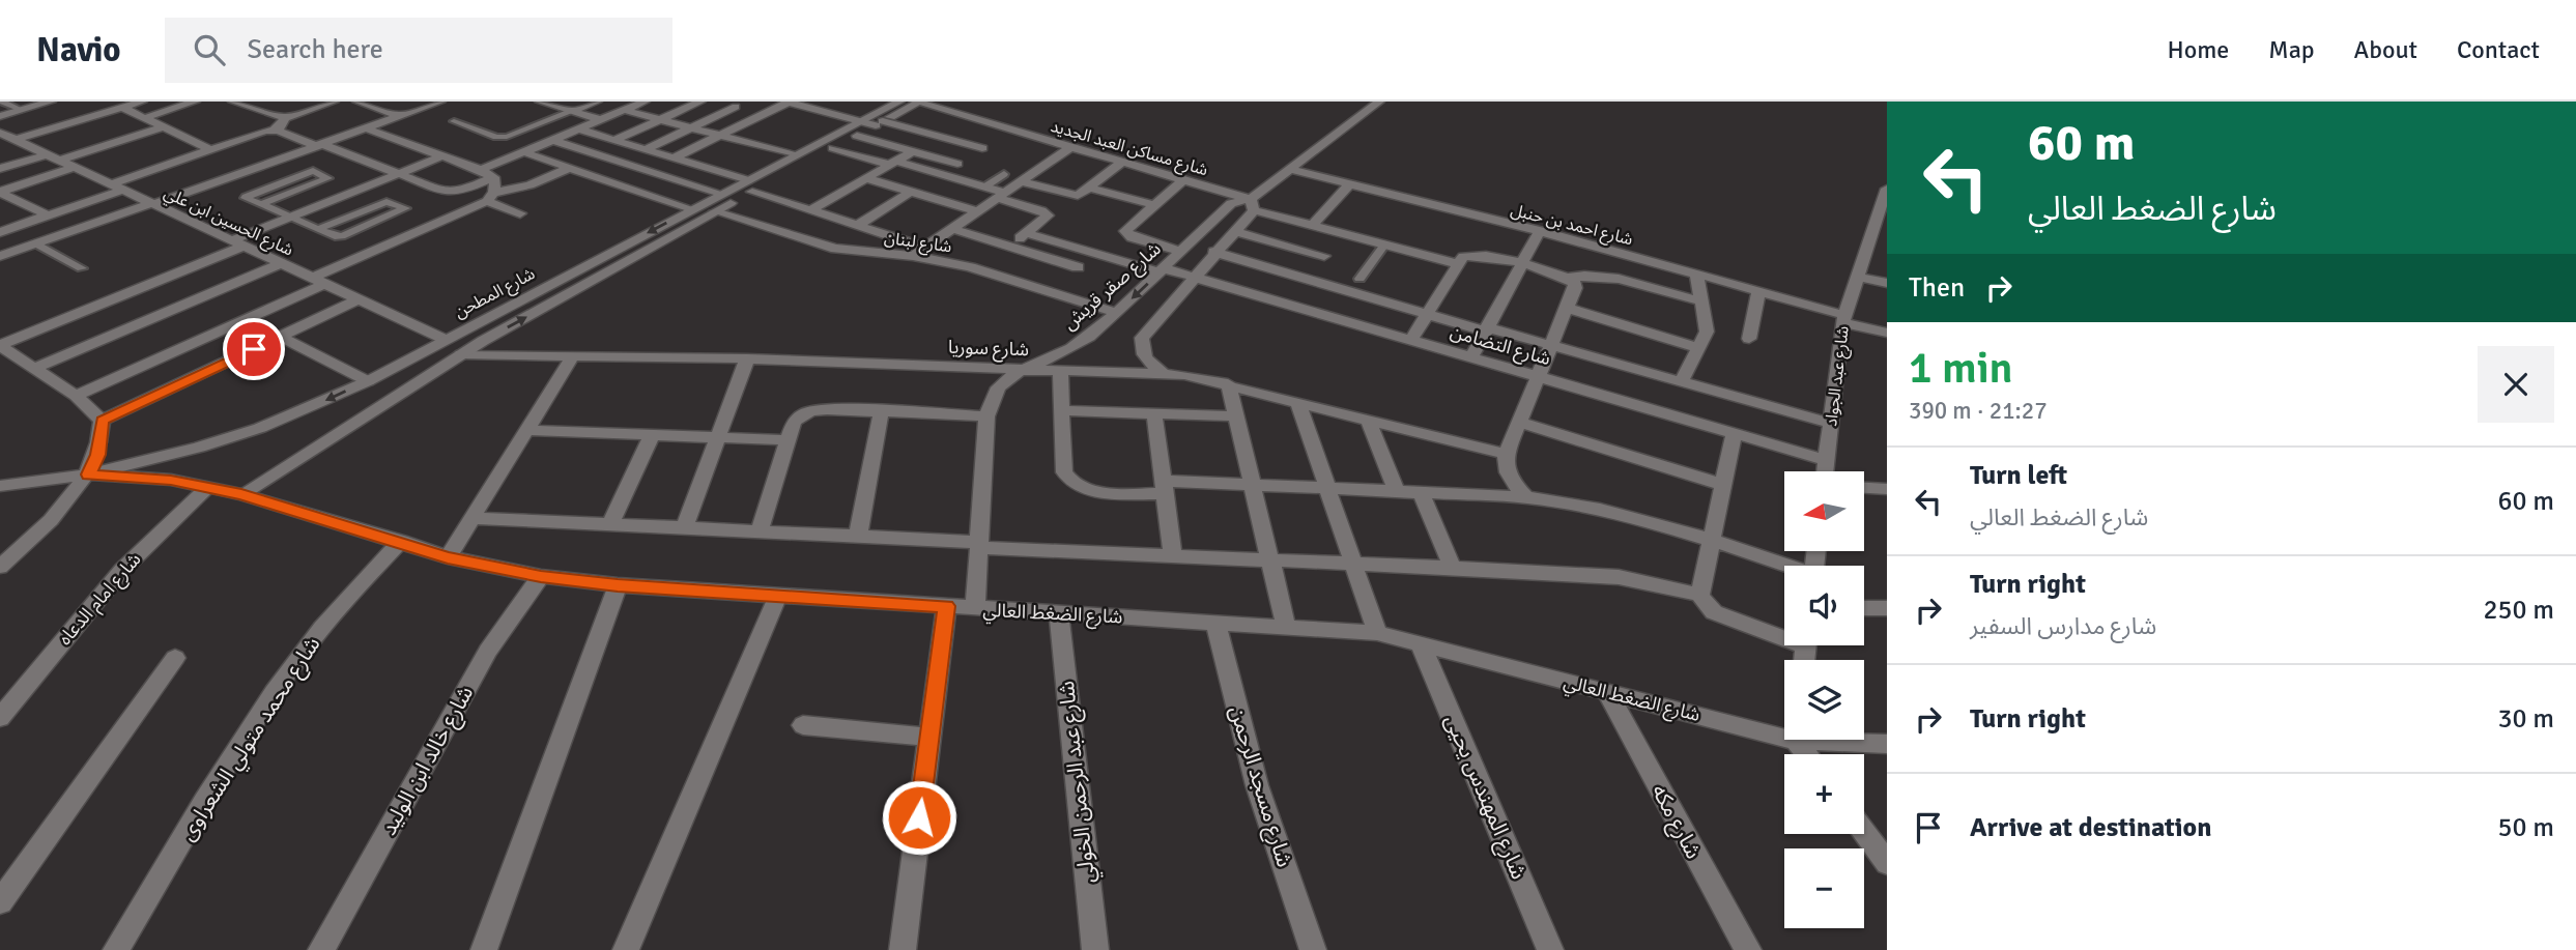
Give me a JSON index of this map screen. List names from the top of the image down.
{
  "streets": {
    "street": [
      "شارع مساكن العبد الجديد",
      "شارع الحسين ابن علي",
      "شارع احمد بن حنبل",
      "شارع لبنان",
      "شارع صقر قريش",
      "شارع المطحن",
      "شارع التضامن",
      "شارع سوريا",
      "شارع عبد الجواد",
      "شارع امام الدعاه",
      "شارع الضغط العالي",
      "شارع محمد متولي الشعراوى",
      "شارع خالد ابن الوليد",
      "شارع عبد الرحمن الخولي",
      "شارع مسجد الرحمن",
      "شارع المهندس يحيى",
      "شارع مكه"
    ]
  },
  "crossings": [
    ["شارع مساكن العبد الجديد", "شارع صقر قريش"],
    ["شارع مساكن العبد الجديد", "شارع المطحن"],
    ["شارع الحسين ابن علي", "شارع المطحن"],
    ["شارع احمد بن حنبل", "شارع صقر قريش"],
    ["شارع احمد بن حنبل", "شارع عبد الجواد"],
    ["شارع لبنان", "شارع صقر قريش"],
    ["شارع لبنان", "شارع المطحن"],
    ["شارع صقر قريش", "شارع التضامن"],
    ["شارع صقر قريش", "شارع سوريا"],
    ["شارع صقر قريش", "شارع الضغط العالي"],
    ["شارع المطحن", "شارع سوريا"],
    ["شارع المطحن", "شارع الضغط العالي"],
    ["شارع التضامن", "شارع عبد الجواد"],
    ["شارع امام الدعاه", "شارع الضغط العالي"],
    ["شارع الضغط العالي", "شارع محمد متولي الشعراوى"],
    ["شارع الضغط العالي", "شارع خالد ابن الوليد"],
    ["شارع الضغط العالي", "شارع عبد الرحمن الخولي"],
    ["شارع الضغط العالي", "شارع مسجد الرحمن"],
    ["شارع الضغط العالي", "شارع المهندس يحيى"],
    ["شارع الضغط العالي", "شارع مكه"]
  ],
  "north": "left",
  "page": {
    "header": "Navio",
    "search": "Search here",
    "nav": [
      "Home",
      "Map",
      "About",
      "Contact"
    ],
    "turn": ["60 m", "شارع الضغط العالي"],
    "then": "Then",
    "heading": ["1 min", "390 m · 21:27"],
    "list": [
      {
        "name": "Turn left",
        "note": "شارع الضغط العالي",
        "value": "60 m"
      },
      {
        "name": "Turn right",
        "note": "شارع مدارس السفير",
        "value": "250 m"
      },
      {
        "name": "Turn right",
        "value": "30 m"
      },
      {
        "name": "Arrive at destination",
        "value": "50 m"
      }
    ],
    "map_buttons": ["+", "−"]
  }
}
